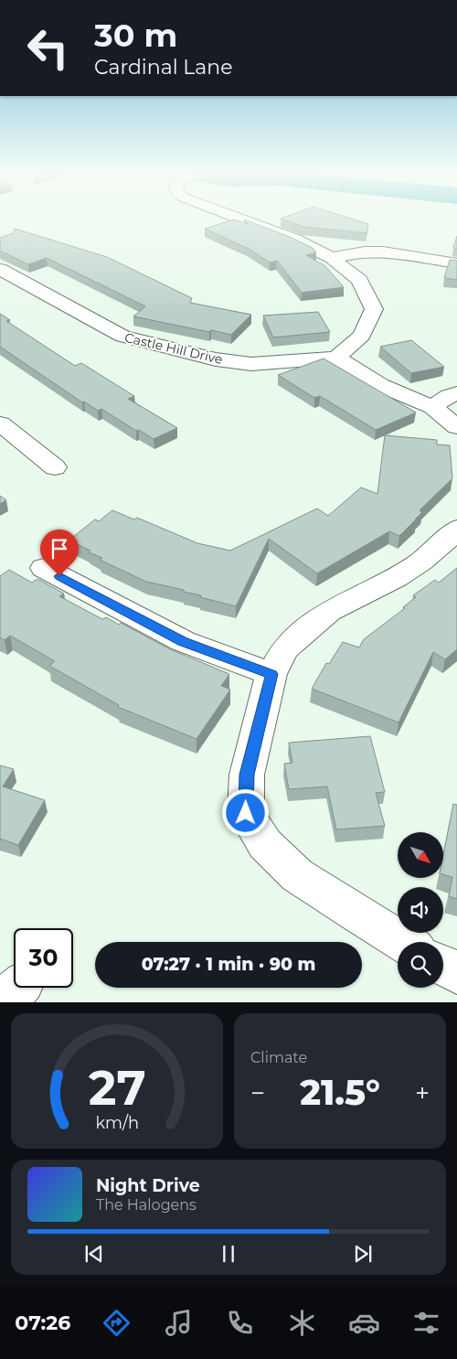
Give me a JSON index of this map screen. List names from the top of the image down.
{
  "streets": {
    "street": ["Castle Hill Drive"]
  },
  "north": "bottom right",
  "page": {
    "turn": ["30 m", "Cardinal Lane"],
    "limit": "30",
    "trip": "07:27 · 1 min · 90 m",
    "tile": "Climate",
    "heat": ["−", "21.5°", "+"],
    "song": ["Night Drive", "The Halogens"],
    "tabs": "07:26",
    "gauge": ["27", "km/h"]
  }
}
